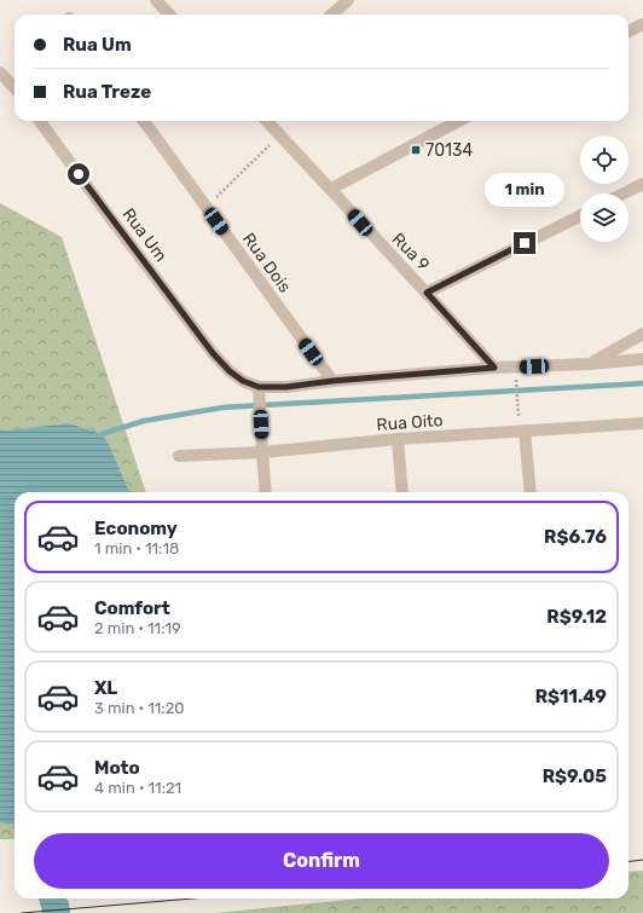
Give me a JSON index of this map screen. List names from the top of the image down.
{
  "streets": {
    "street": [
      "Rua Um",
      "Rua 9",
      "Rua Dois",
      "Rua Oito"
    ]
  },
  "places": {
    "transit": ["70134"]
  },
  "page": {
    "banner": ["Rua Um", "Rua Treze"],
    "bubble": "1 min",
    "list": [
      {
        "name": "Economy",
        "note": "1 min · 11:18",
        "value": "R$6.76"
      },
      {
        "name": "Comfort",
        "note": "2 min · 11:19",
        "value": "R$9.12"
      },
      {
        "name": "XL",
        "note": "3 min · 11:20",
        "value": "R$11.49"
      },
      {
        "name": "Moto",
        "note": "4 min · 11:21",
        "value": "R$9.05"
      }
    ],
    "buttons": "Confirm"
  }
}
